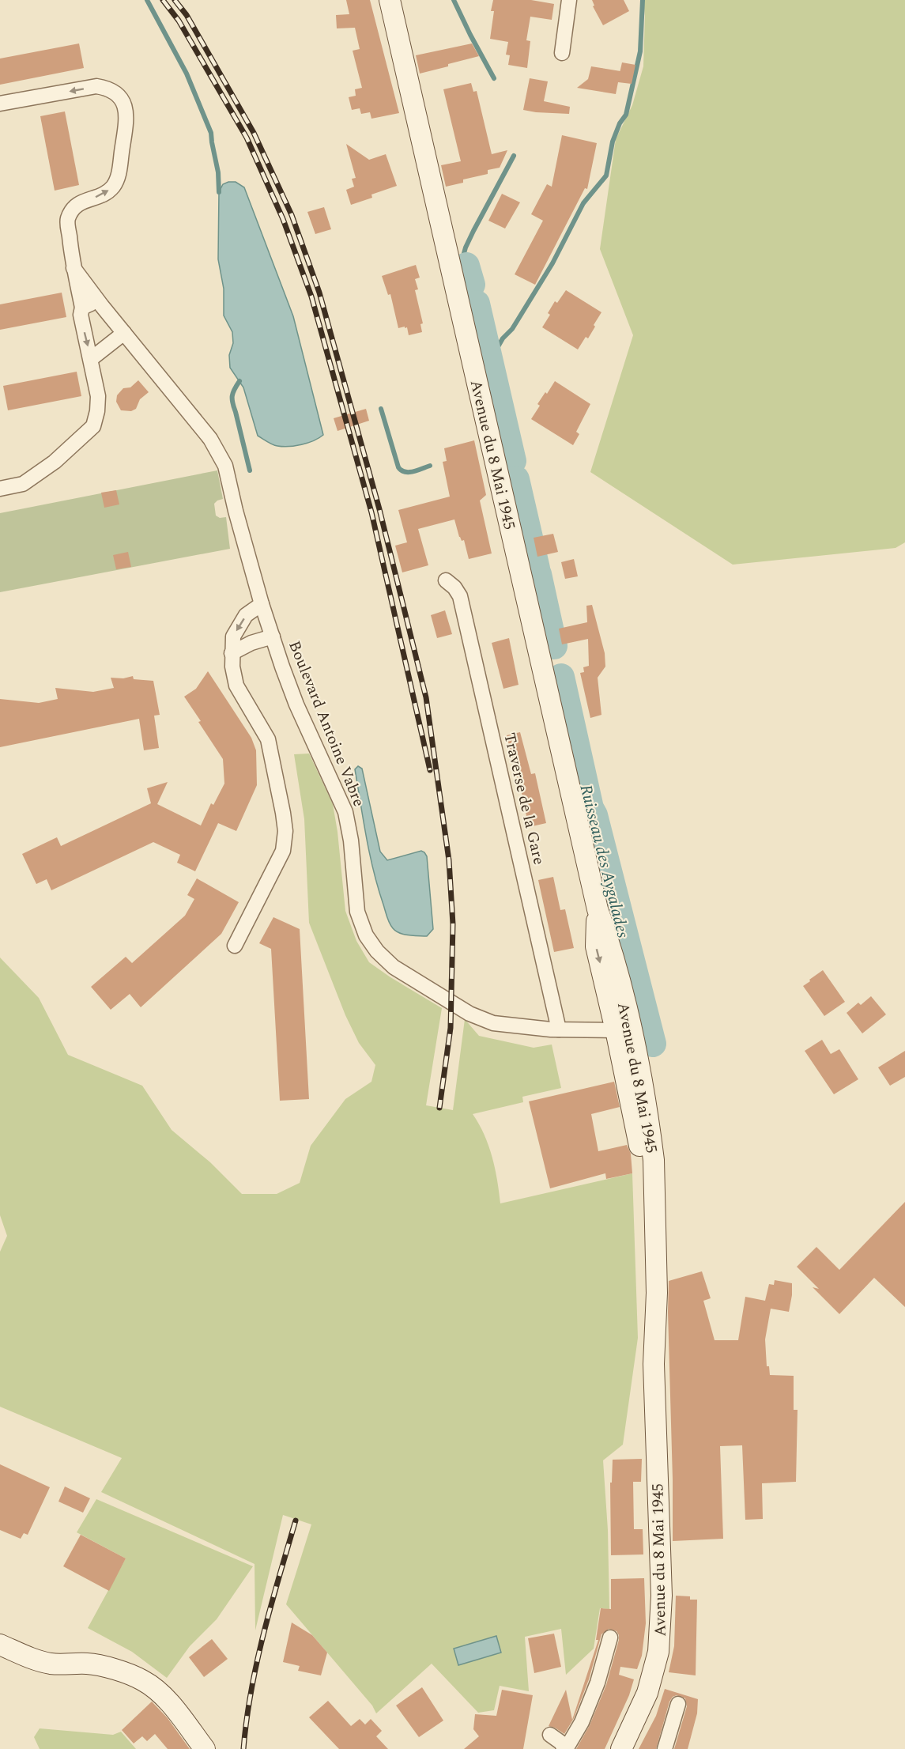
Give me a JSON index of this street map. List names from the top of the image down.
{
  "streets": {
    "main road": ["Avenue du 8 Mai 1945"],
    "street": ["Boulevard Antoine Vabre", "Traverse de la Gare"]
  },
  "crossings": [
    ["Avenue du 8 Mai 1945", "Boulevard Antoine Vabre"],
    ["Boulevard Antoine Vabre", "Traverse de la Gare"]
  ],
  "water": ["Ruisseau des Aygalades"]
}
